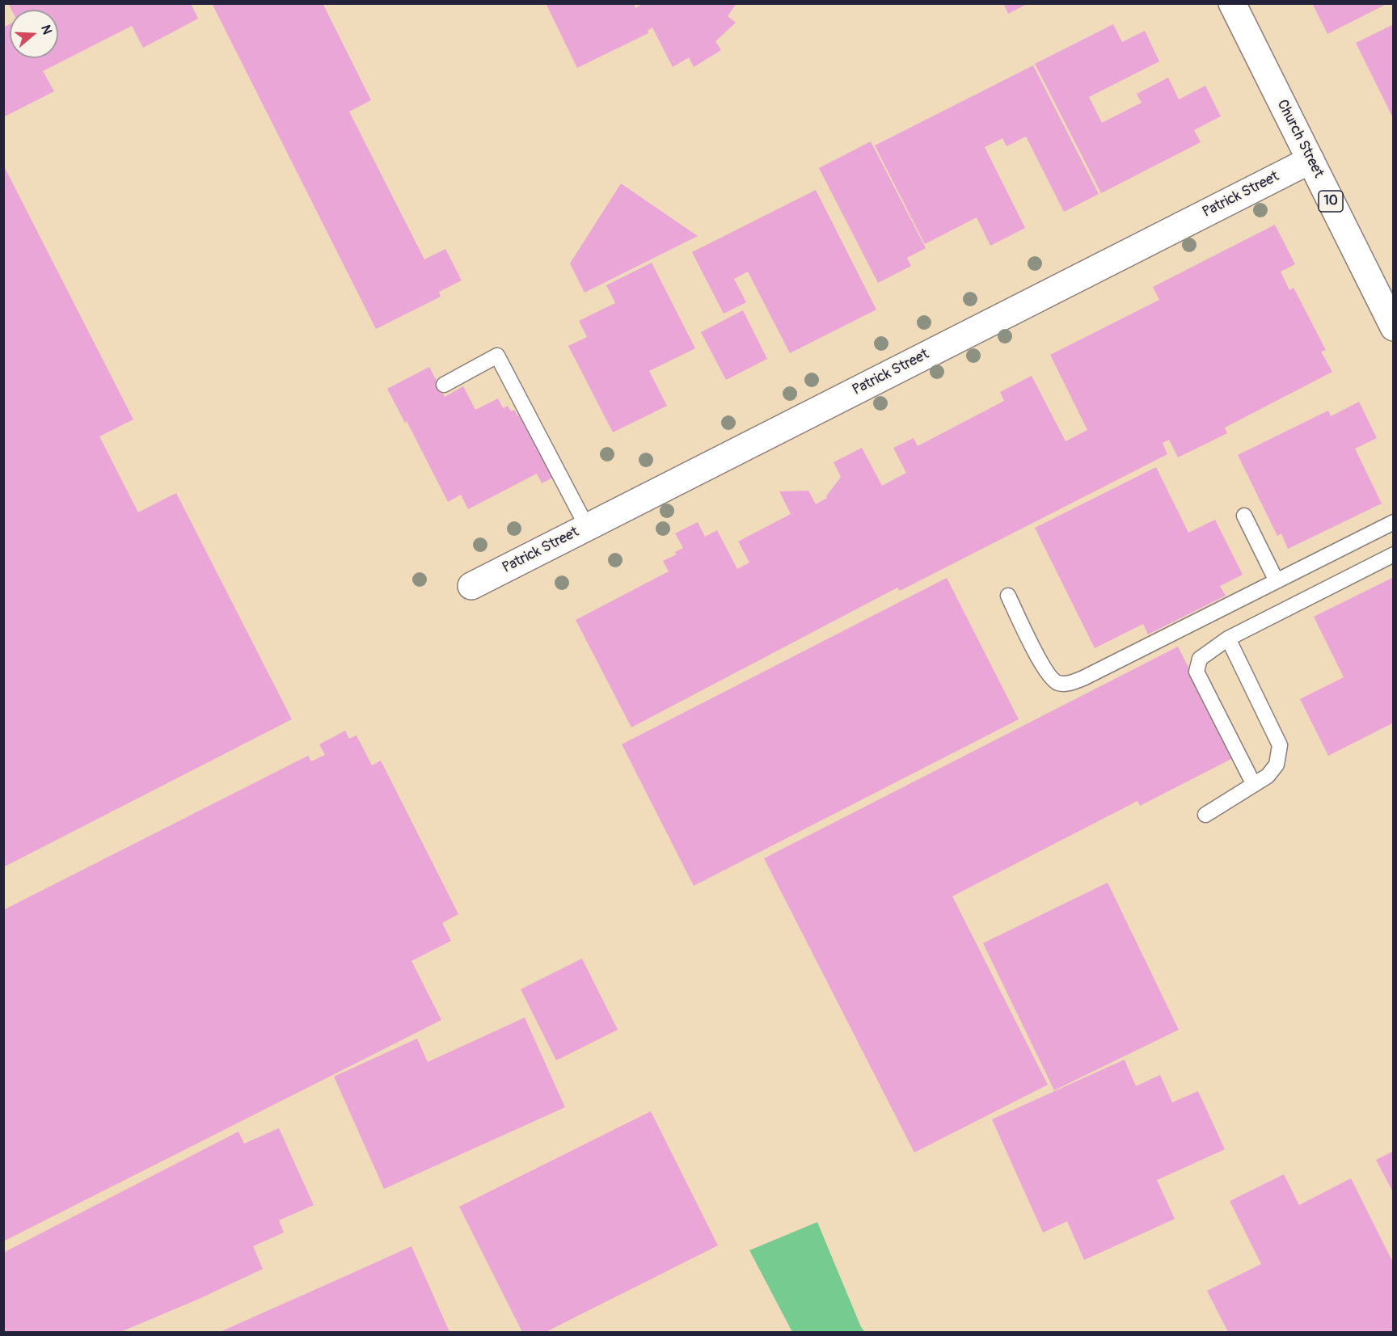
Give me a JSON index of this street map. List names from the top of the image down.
{
  "streets": {
    "street": ["Church Street", "Patrick Street", "10"]
  },
  "crossings": [
    ["Church Street", "Patrick Street"]
  ],
  "north": "right"
}
